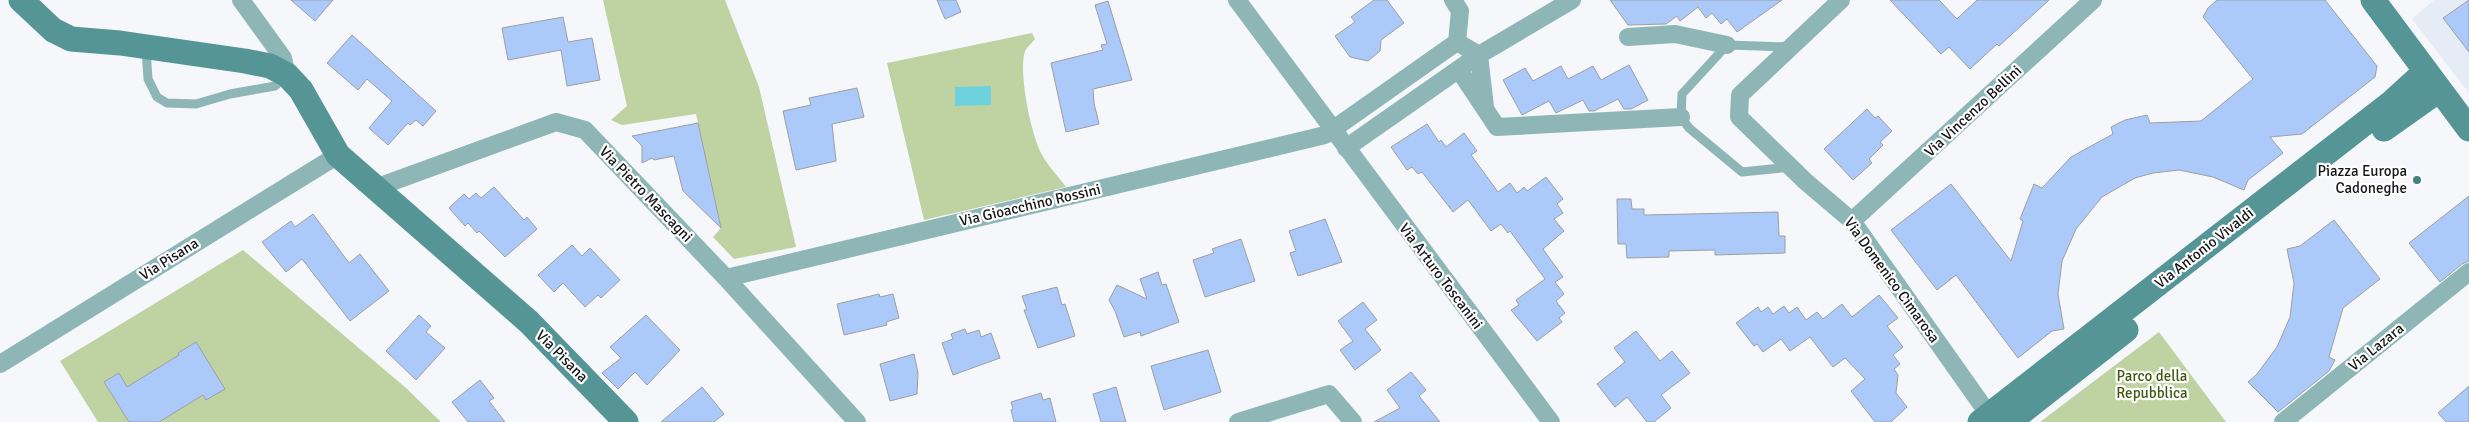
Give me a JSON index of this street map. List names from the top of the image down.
{
  "streets": {
    "street": [
      "Via Vincenzo Bellini",
      "Via Pietro Mascagni",
      "Via Gioacchino Rossini",
      "Via Antonio Vivaldi",
      "Via Pisana",
      "Via Arturo Toscanini",
      "Via Domenico Cimarosa",
      "Via Lazara"
    ]
  },
  "crossings": [
    ["Via Vincenzo Bellini", "Via Domenico Cimarosa"],
    ["Via Pietro Mascagni", "Via Gioacchino Rossini"],
    ["Via Pietro Mascagni", "Via Pisana"],
    ["Via Gioacchino Rossini", "Via Arturo Toscanini"],
    ["Via Antonio Vivaldi", "Via Domenico Cimarosa"]
  ],
  "parks": ["Parco della Repubblica"],
  "places": ["Piazza Europa Cadoneghe"]
}
